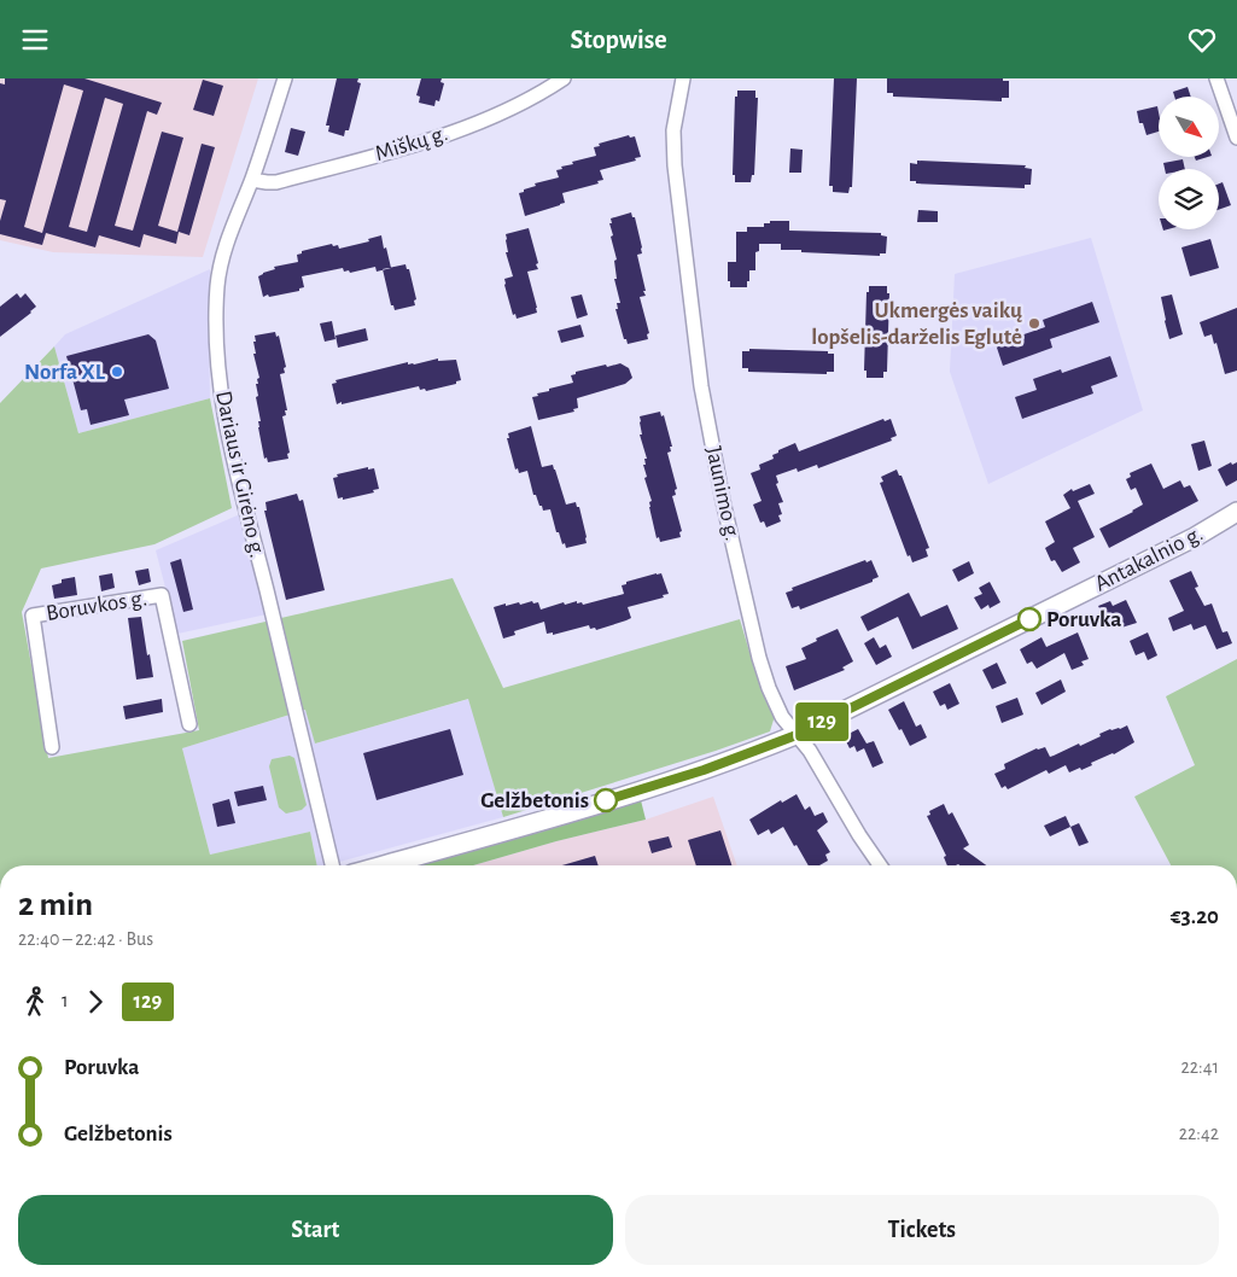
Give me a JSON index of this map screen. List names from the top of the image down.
{
  "streets": {
    "main road": ["Antakalnio g."],
    "street": [
      "Miškų g.",
      "Dariaus ir Girėno g.",
      "Jaunimo g.",
      "Boruvkos g."
    ]
  },
  "crossings": [
    ["Miškų g.", "Dariaus ir Girėno g."],
    ["Jaunimo g.", "Antakalnio g."]
  ],
  "places": [
    "Ukmergės vaikų lopšelis-darželis Eglutė",
    "Norfa XL",
    "Poruvka",
    "Gelžbetonis"
  ],
  "lines": ["bus line 129"],
  "north": "bottom right",
  "page": {
    "header": "Stopwise",
    "on_map": "129",
    "heading": ["2 min", "22:40 – 22:42 · Bus", "€3.20"],
    "legs": ["1", "129"],
    "list": [
      {
        "name": "Poruvka",
        "value": "22:41"
      },
      {
        "name": "Gelžbetonis",
        "value": "22:42"
      }
    ],
    "buttons": ["Start", "Tickets"]
  }
}
